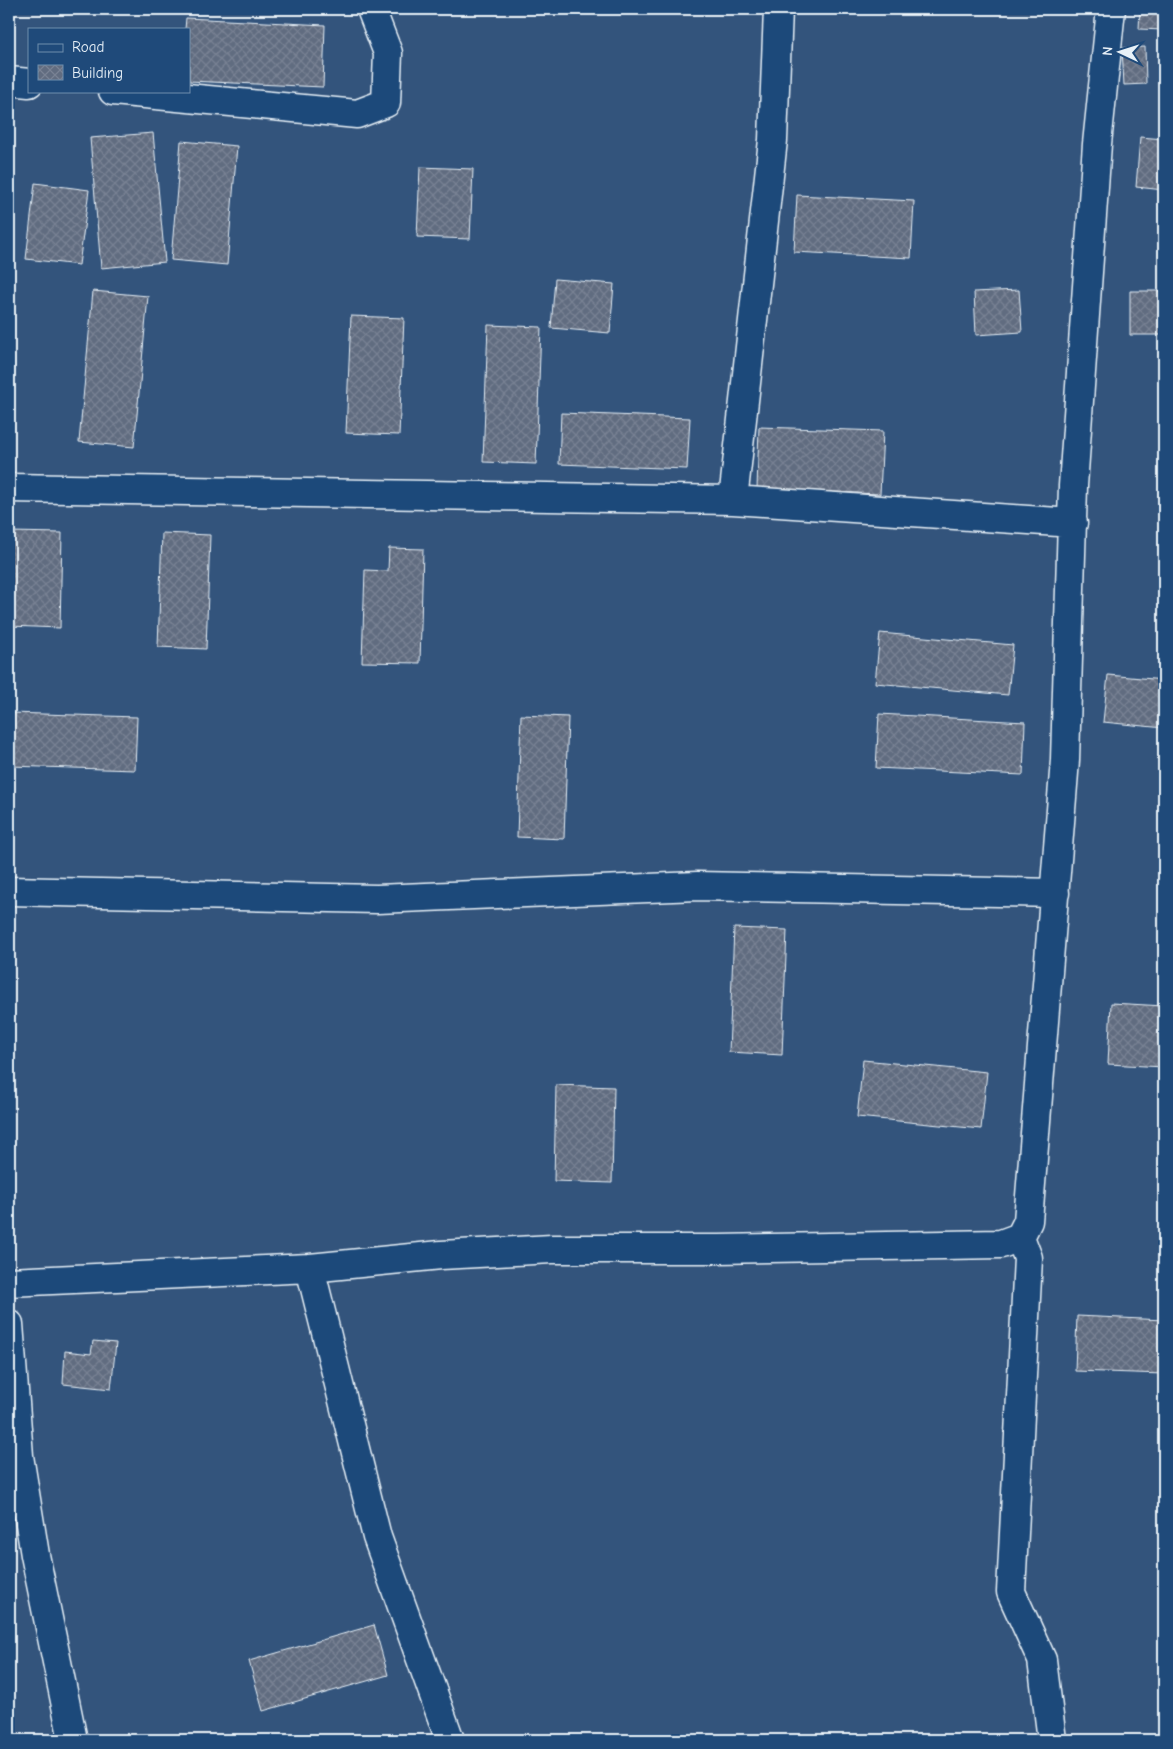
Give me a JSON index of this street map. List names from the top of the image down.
{
  "legend": ["Road", "Building"],
  "north": "left"
}
